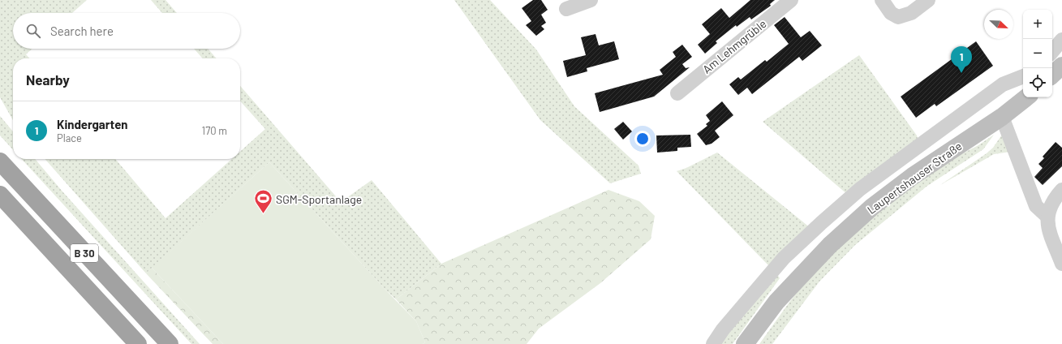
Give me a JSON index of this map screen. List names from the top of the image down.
{
  "streets": {
    "highway": ["B 30"],
    "main road": ["Laupertshauser Straße"],
    "street": ["Am Lehmgrüble"]
  },
  "places": {
    "sports": ["SGM-Sportanlage"]
  },
  "north": "bottom right",
  "page": {
    "map_buttons": ["+", "−"],
    "search": "Search here",
    "pins": "1",
    "heading": "Nearby",
    "list": [
      {
        "mark": "1",
        "name": "Kindergarten",
        "note": "Place",
        "value": "170 m"
      }
    ]
  }
}
